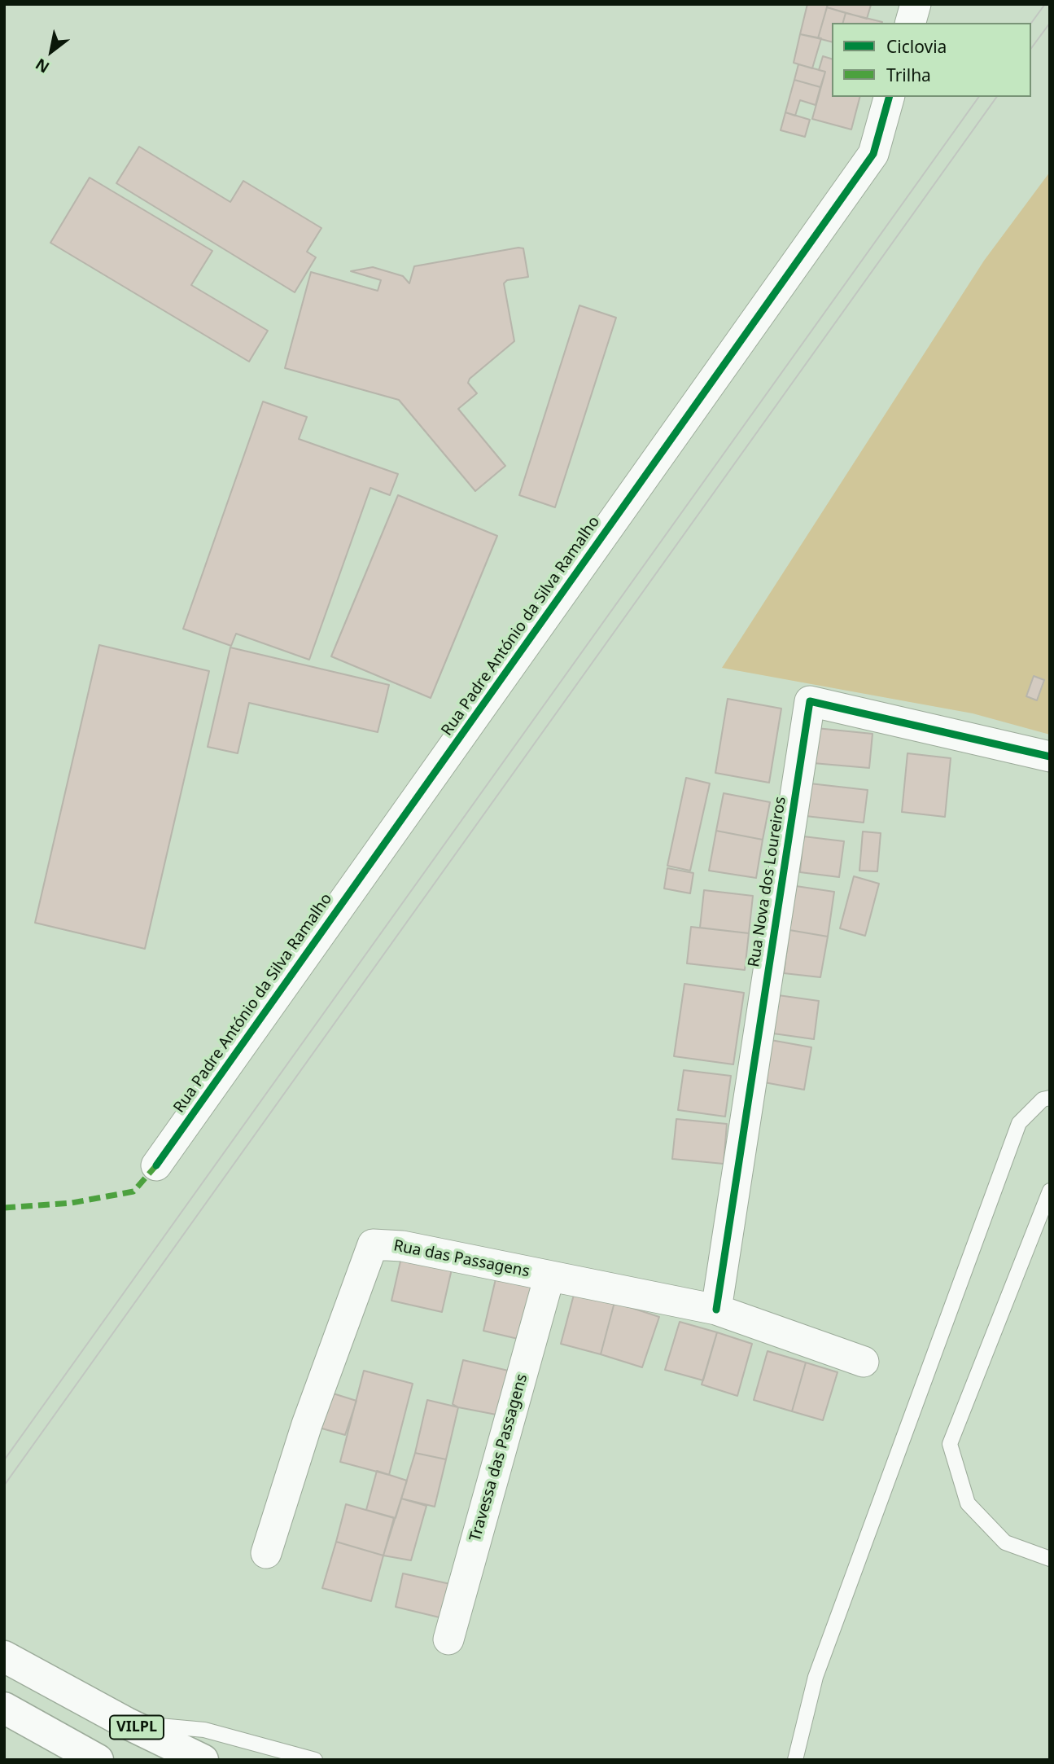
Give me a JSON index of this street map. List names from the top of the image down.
{
  "streets": {
    "highway": ["VILPL"],
    "street": [
      "Rua Padre António da Silva Ramalho",
      "Rua Nova dos Loureiros",
      "Rua das Passagens",
      "Travessa das Passagens"
    ]
  },
  "crossings": [
    ["Rua Nova dos Loureiros", "Rua das Passagens"],
    ["Rua das Passagens", "Travessa das Passagens"]
  ],
  "legend": ["Ciclovia", "Trilha"],
  "north": "bottom left"
}
